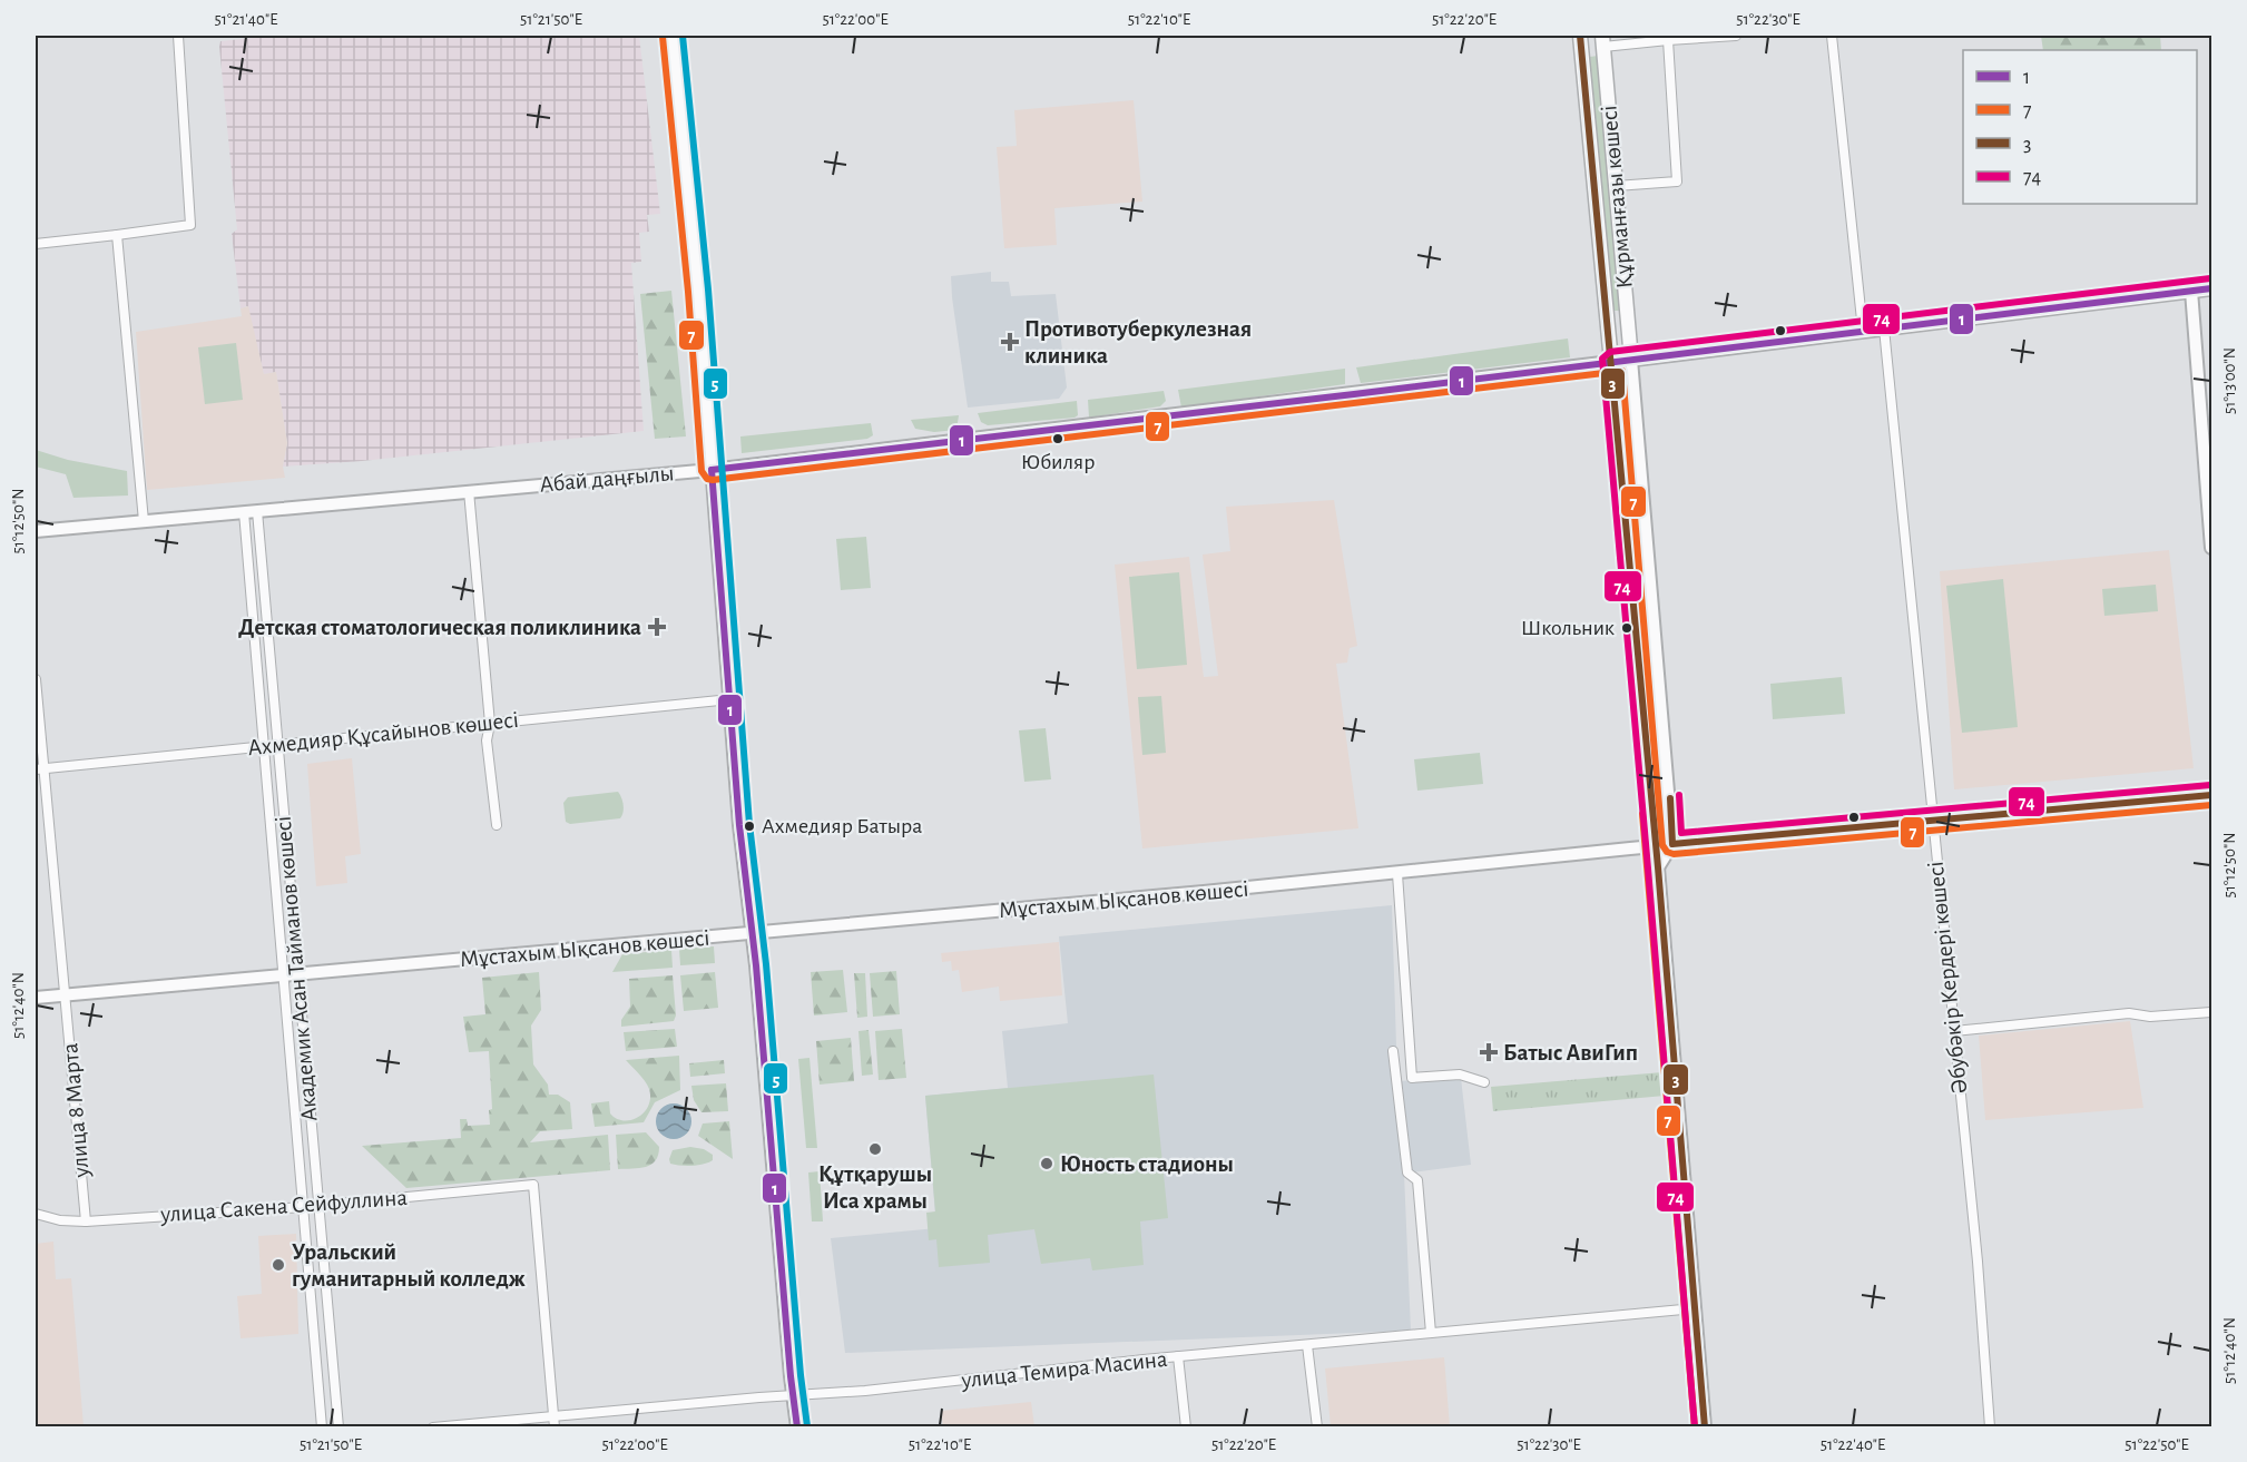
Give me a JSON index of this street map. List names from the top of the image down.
{
  "streets": {
    "main road": ["Құрманғазы көшесі", "Абай даңғылы"],
    "street": [
      "Ахмедияр Құсайынов көшесі",
      "Мұстахым Ықсанов көшесі",
      "Академик Асан Тайманов көшесі",
      "Әбубәкір Кердері көшесі",
      "улица 8 Марта",
      "улица Сакена Сейфуллина",
      "улица Темира Масина"
    ]
  },
  "crossings": [
    ["Құрманғазы көшесі", "Абай даңғылы"],
    ["Құрманғазы көшесі", "Мұстахым Ықсанов көшесі"],
    ["Құрманғазы көшесі", "улица Темира Масина"],
    ["Абай даңғылы", "Академик Асан Тайманов көшесі"],
    ["Абай даңғылы", "Әбубәкір Кердері көшесі"],
    ["Ахмедияр Құсайынов көшесі", "Академик Асан Тайманов көшесі"],
    ["Ахмедияр Құсайынов көшесі", "улица 8 Марта"],
    ["Мұстахым Ықсанов көшесі", "Академик Асан Тайманов көшесі"],
    ["Мұстахым Ықсанов көшесі", "Әбубәкір Кердері көшесі"],
    ["Мұстахым Ықсанов көшесі", "улица 8 Марта"],
    ["Академик Асан Тайманов көшесі", "улица Сакена Сейфуллина"],
    ["улица 8 Марта", "улица Сакена Сейфуллина"],
    ["улица Сакена Сейфуллина", "улица Темира Масина"]
  ],
  "places": {
    "health": ["Противотуберкулезная клиника", "Детская стоматологическая поликлиника", "Батыс АвиГип"],
    "other": [
      "Юбиляр",
      "Школьник",
      "Ахмедияр Батыра",
      "Құтқарушы Иса храмы",
      "Юность стадионы",
      "Уральский гуманитарный колледж"
    ]
  },
  "lines": [
    "transit line 3",
    "transit line 5",
    "transit line 7",
    "transit line 74",
    "transit line 1"
  ],
  "legend": [
    "1",
    "7",
    "3",
    "74"
  ],
  "coordinates": [
    "51°21'40\"E",
    "51°21'50\"E",
    "51°22'00\"E",
    "51°22'10\"E",
    "51°22'20\"E",
    "51°22'30\"E",
    "51°13'00\"N",
    "51°12'50\"N",
    "51°12'40\"N",
    "51°22'40\"E",
    "51°22'50\"E"
  ]
}
